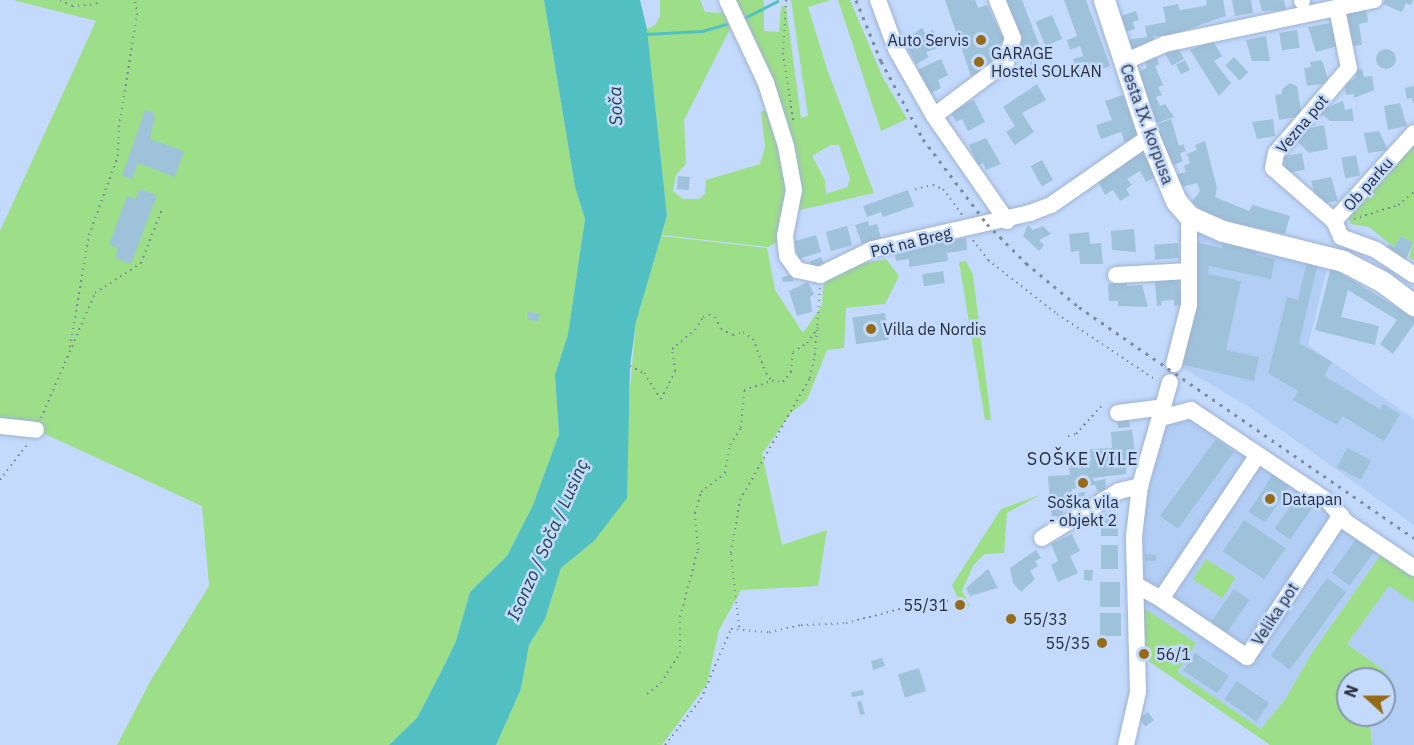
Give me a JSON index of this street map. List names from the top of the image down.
{
  "streets": {
    "main road": ["Cesta IX. korpusa"],
    "street": [
      "Vezna pot",
      "Ob parku",
      "Pot na Breg",
      "Velika pot"
    ]
  },
  "crossings": [
    ["Cesta IX. korpusa", "Pot na Breg"],
    ["Vezna pot", "Ob parku"]
  ],
  "districts": ["SOŠKE VILE"],
  "water": ["Soča", "Isonzo / Soča / Lusinç"],
  "places": [
    "Auto Servis",
    "GARAGE Hostel SOLKAN",
    "Villa de Nordis",
    "Soška vila - objekt 2",
    "Datapan",
    "55/31",
    "55/33",
    "55/35",
    "56/1"
  ],
  "north": "left"
}
